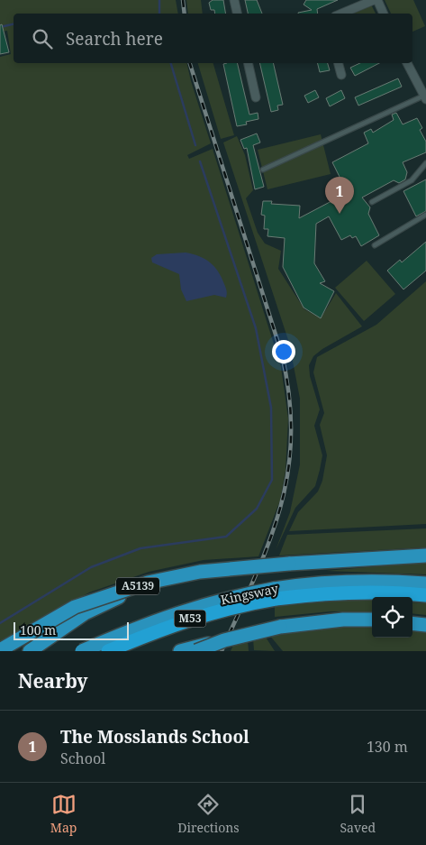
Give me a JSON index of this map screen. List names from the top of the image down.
{
  "streets": {
    "highway": ["A5139", "Kingsway", "M53"]
  },
  "crossings": [
    ["Kingsway", "M53"]
  ],
  "scale_bar": "100 m",
  "page": {
    "search": "Search here",
    "pins": "1",
    "scale": "100 m",
    "heading": "Nearby",
    "list": [
      {
        "mark": "1",
        "name": "The Mosslands School",
        "note": "School",
        "value": "130 m"
      }
    ],
    "nav": ["Map", "Directions", "Saved"]
  }
}
